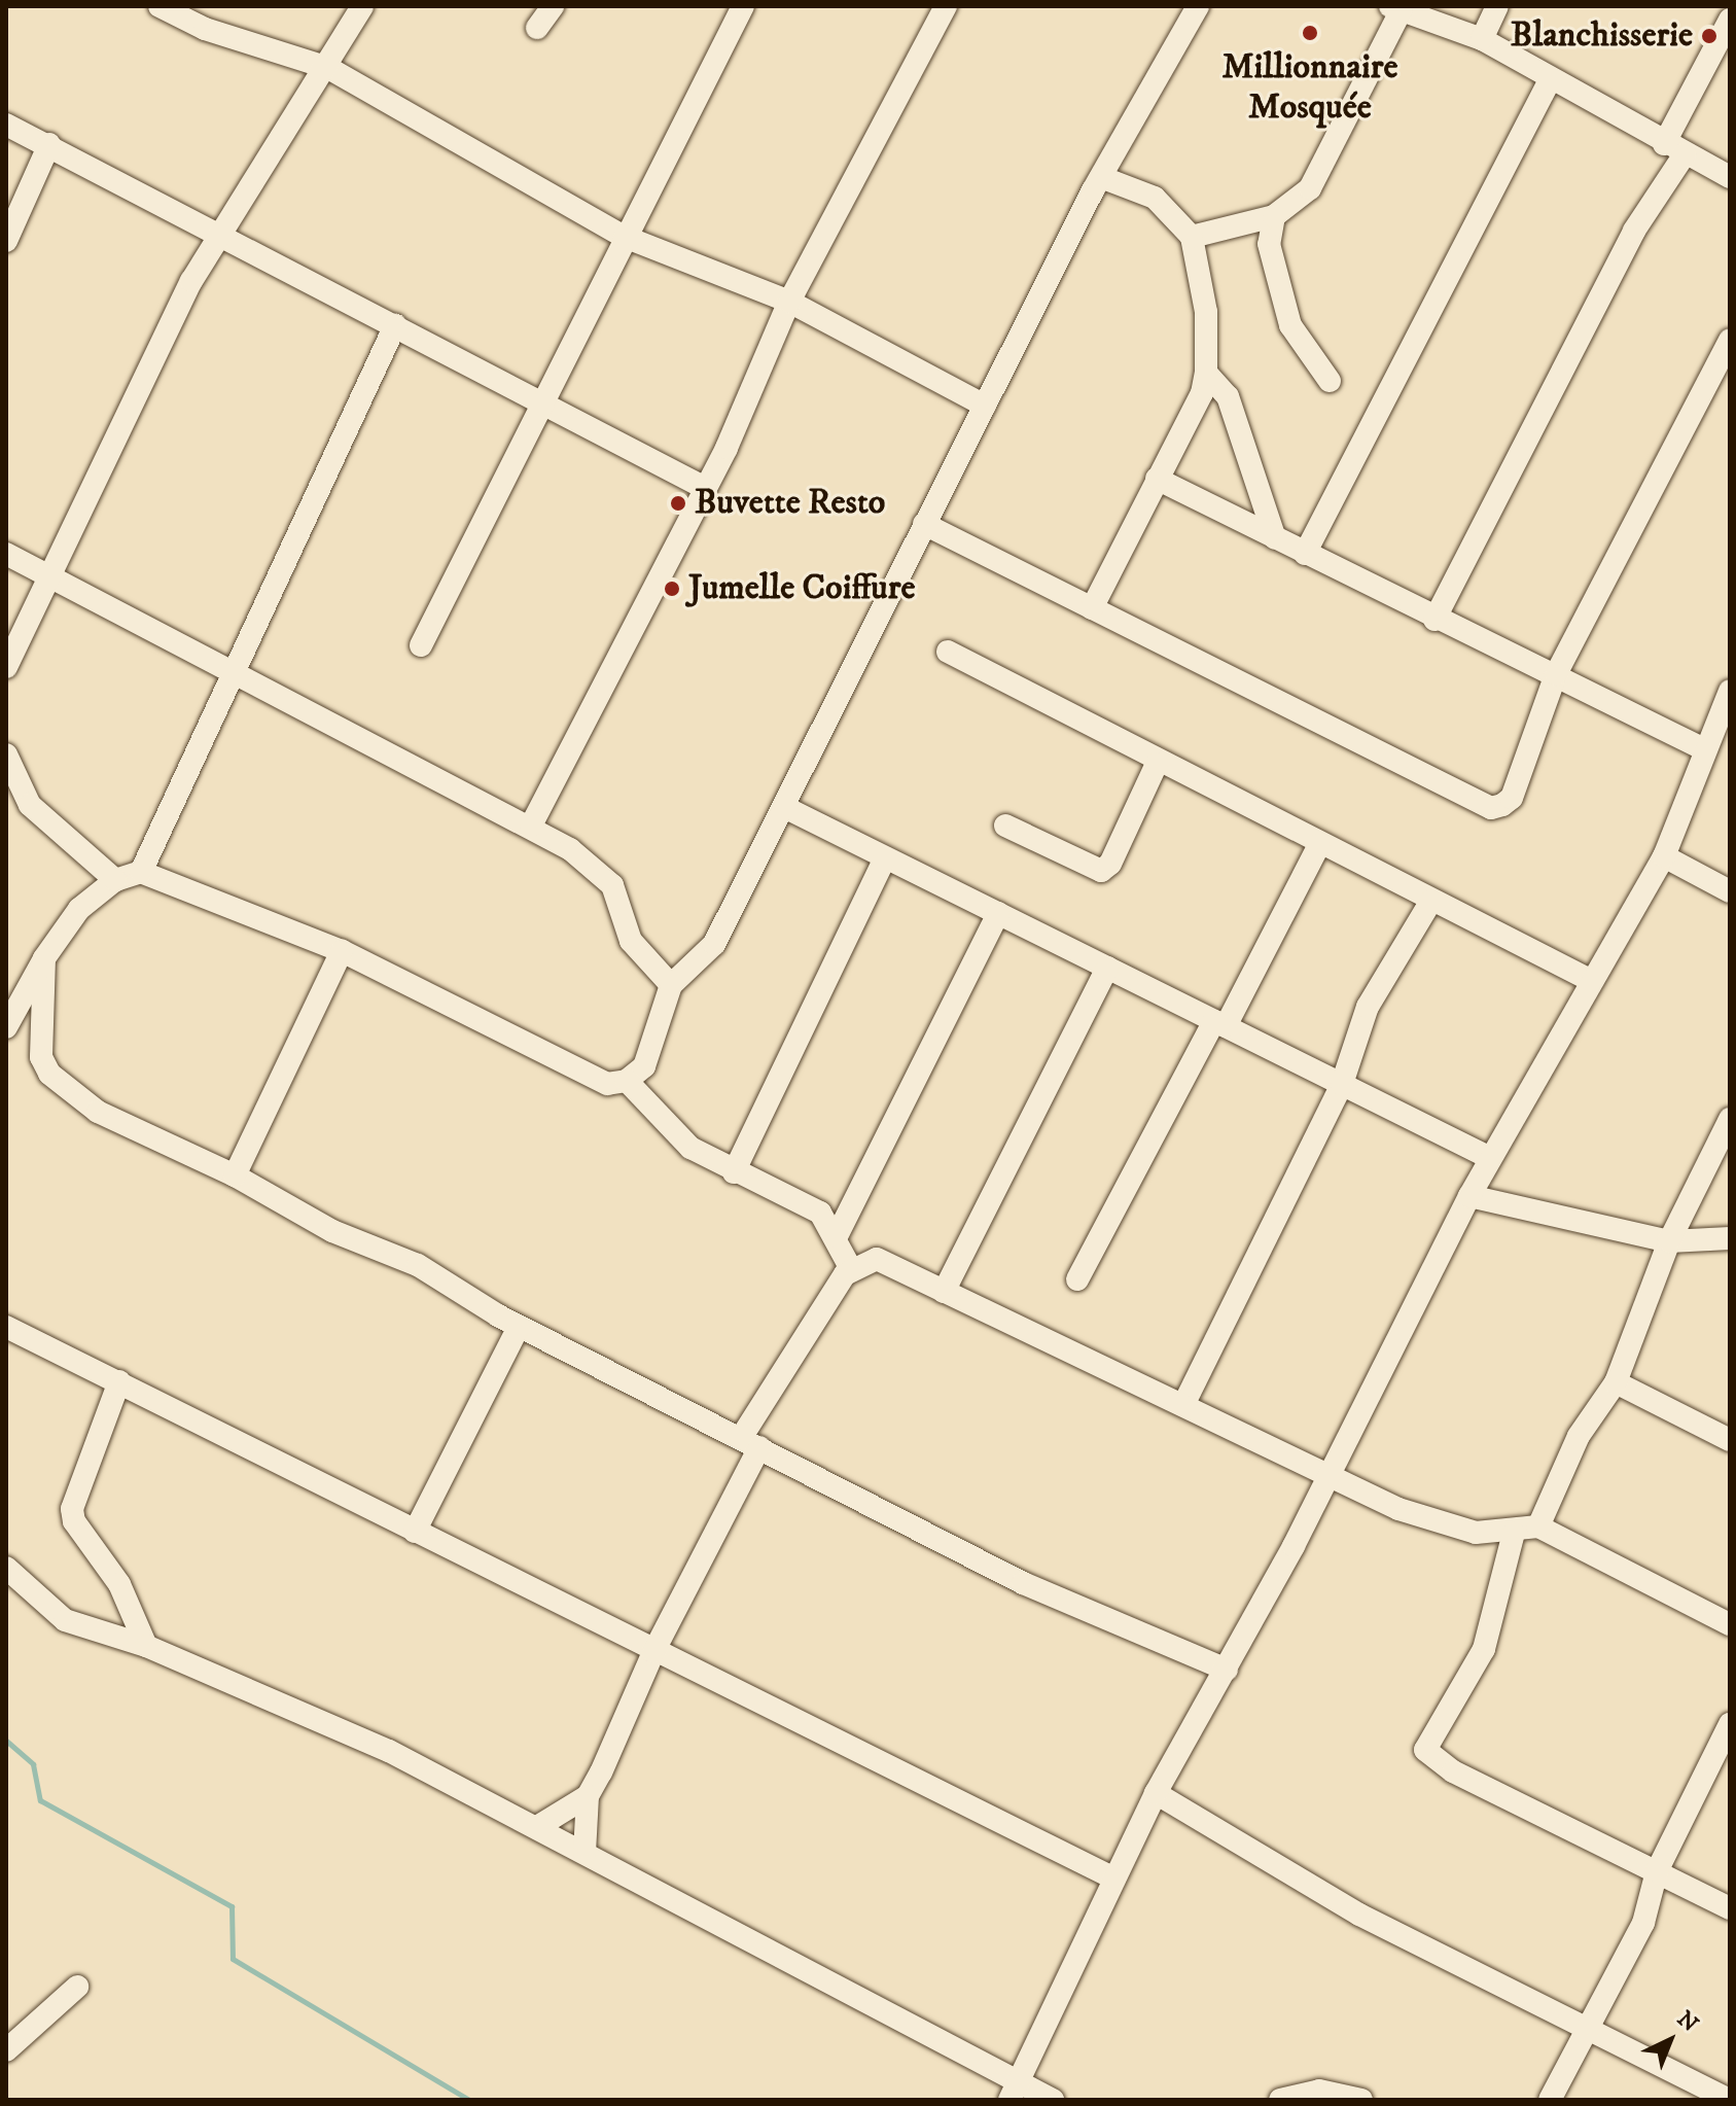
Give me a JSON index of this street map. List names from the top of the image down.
{
  "places": [
    "Millionnaire Mosquée",
    "Blanchisserie",
    "Buvette Resto",
    "Jumelle Coiffure"
  ],
  "north": "top right"
}
